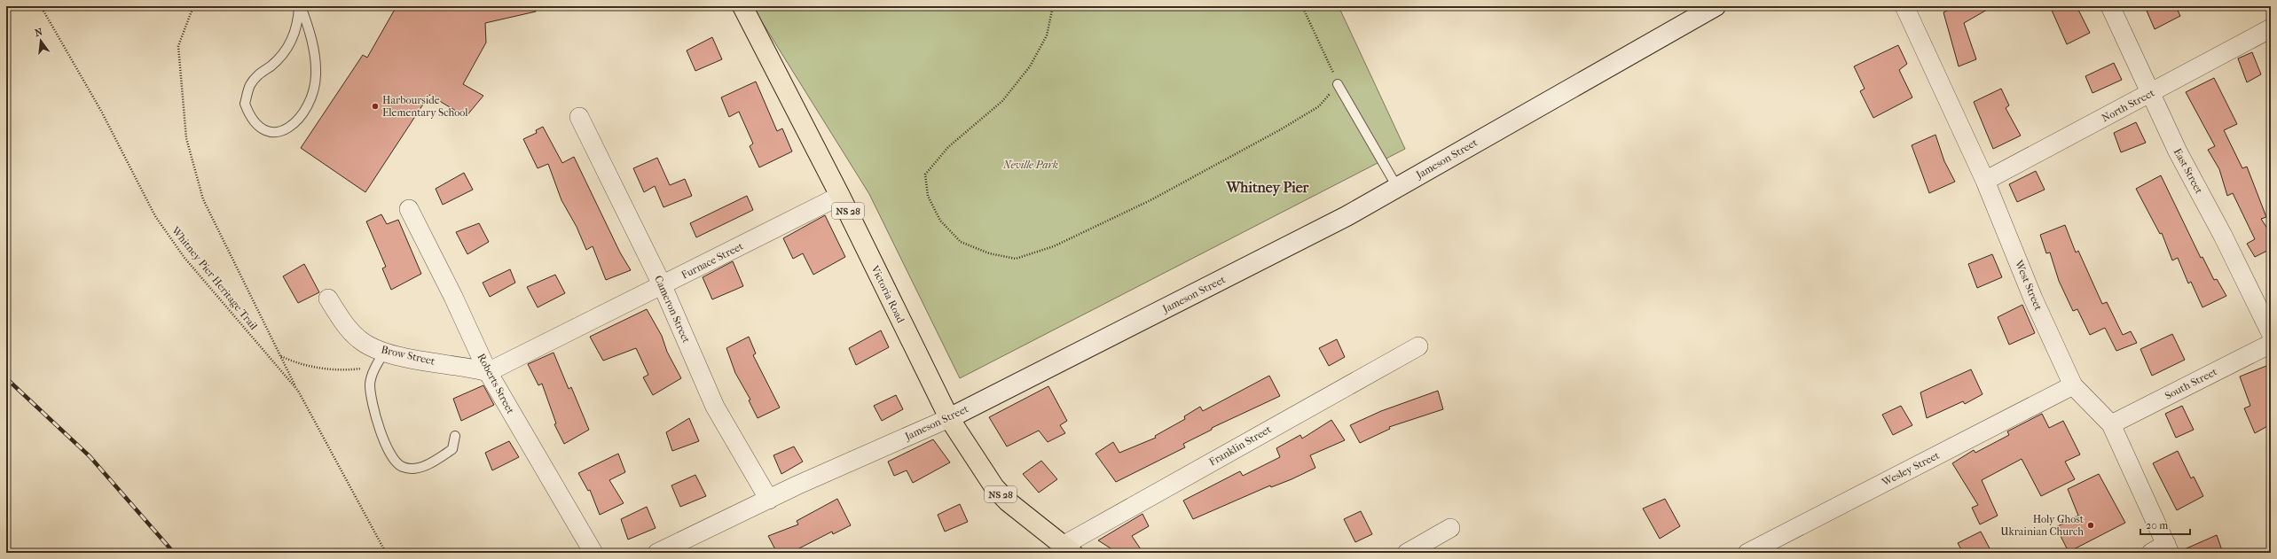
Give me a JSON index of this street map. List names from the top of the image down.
{
  "streets": {
    "main road": ["NS 28", "Victoria Road"],
    "street": [
      "North Street",
      "Jameson Street",
      "East Street",
      "Furnace Street",
      "West Street",
      "Cameron Street",
      "Brow Street",
      "Roberts Street",
      "South Street",
      "Franklin Street",
      "Wesley Street"
    ],
    "path": ["Whitney Pier Heritage Trail"]
  },
  "crossings": [
    ["North Street", "East Street"],
    ["North Street", "West Street"],
    ["Jameson Street", "Victoria Road"],
    ["Jameson Street", "Cameron Street"],
    ["Furnace Street", "Victoria Road"],
    ["Furnace Street", "Cameron Street"],
    ["Furnace Street", "Brow Street"],
    ["Furnace Street", "Roberts Street"],
    ["West Street", "South Street"],
    ["West Street", "Wesley Street"],
    ["Victoria Road", "Franklin Street"],
    ["Brow Street", "Roberts Street"]
  ],
  "districts": ["Whitney Pier"],
  "parks": ["Neville Park"],
  "places": ["Harbourside Elementary School", "Holy Ghost Ukrainian Church"],
  "scale_bar": "20 m",
  "north": "top"
}
